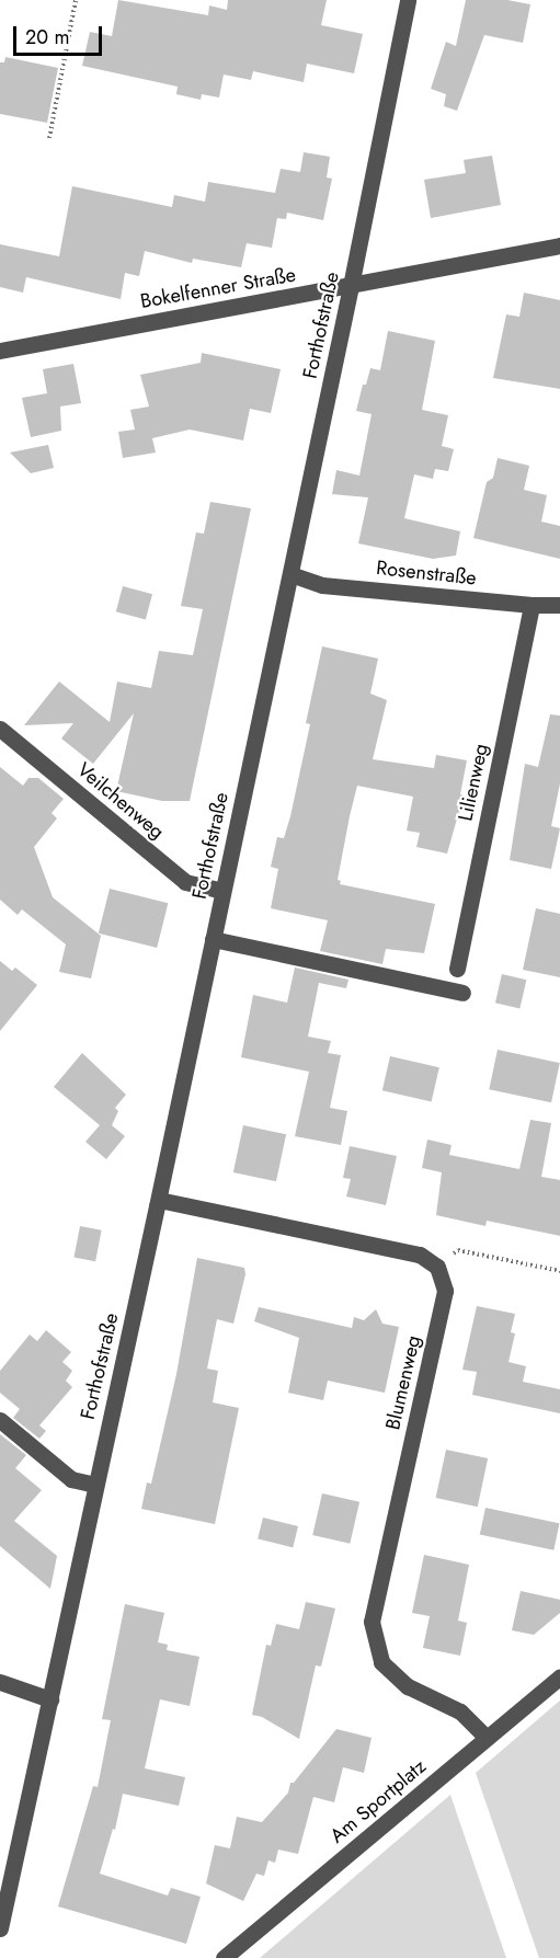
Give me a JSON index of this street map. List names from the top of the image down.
{
  "streets": {
    "street": [
      "Bokelfenner Straße",
      "Forthofstraße",
      "Rosenstraße",
      "Lilienweg",
      "Veilchenweg",
      "Blumenweg",
      "Am Sportplatz"
    ]
  },
  "crossings": [
    ["Bokelfenner Straße", "Forthofstraße"],
    ["Forthofstraße", "Rosenstraße"],
    ["Forthofstraße", "Veilchenweg"],
    ["Rosenstraße", "Lilienweg"],
    ["Blumenweg", "Am Sportplatz"]
  ],
  "scale_bar": "20 m"
}
